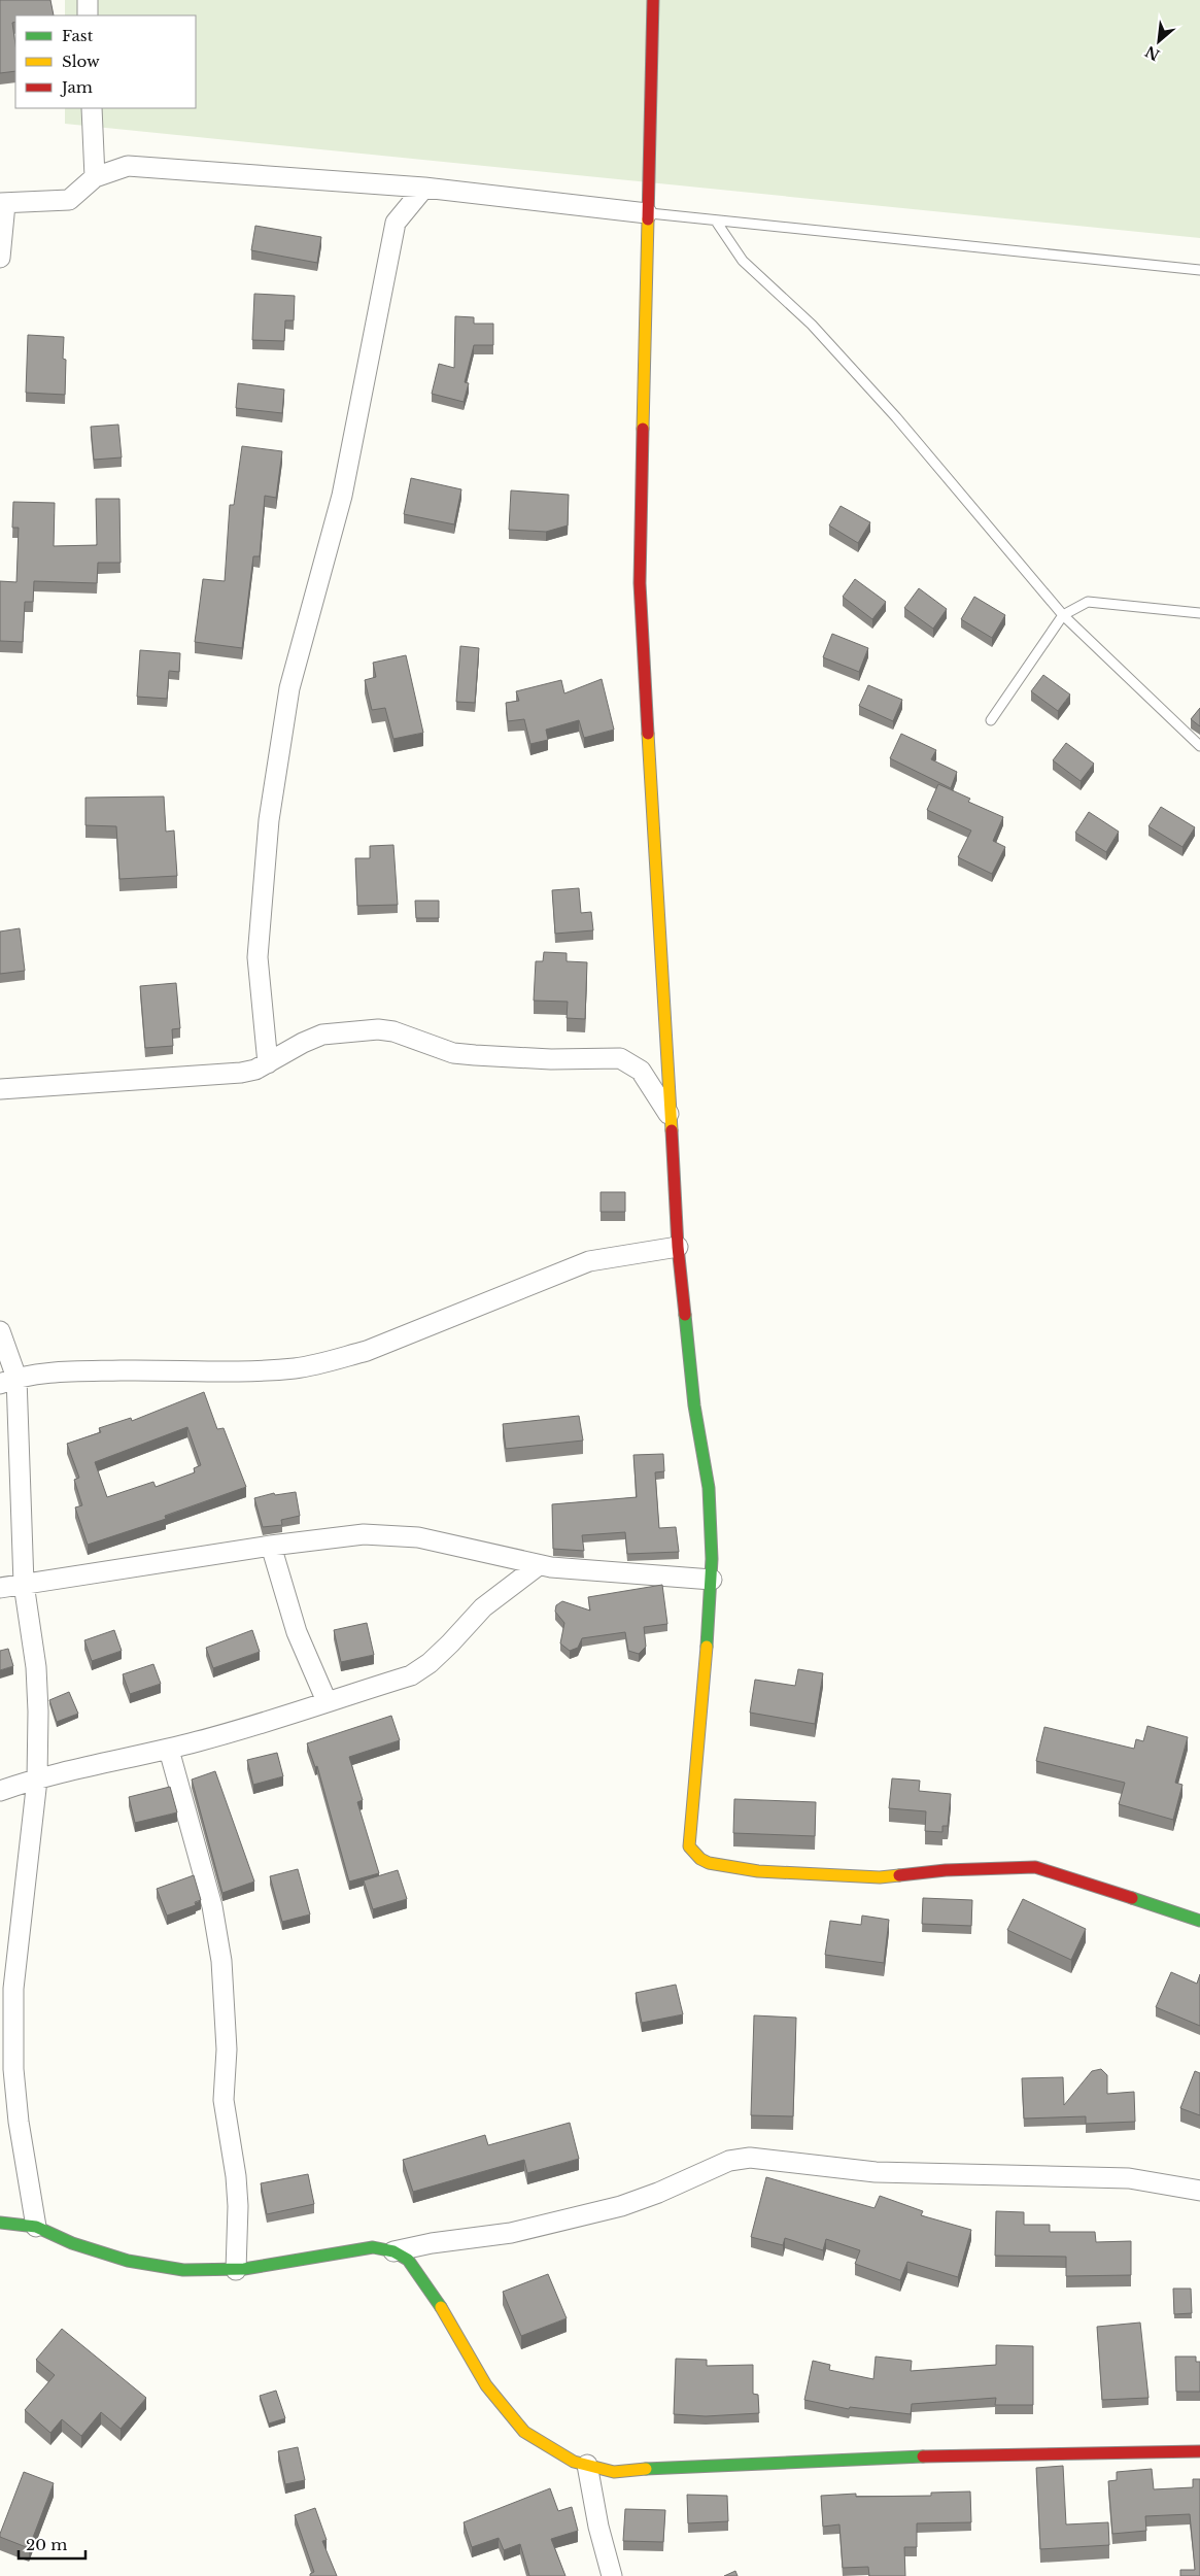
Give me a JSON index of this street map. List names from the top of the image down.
{
  "legend": ["Fast", "Slow", "Jam"],
  "scale_bar": "20 m",
  "north": "bottom left"
}
